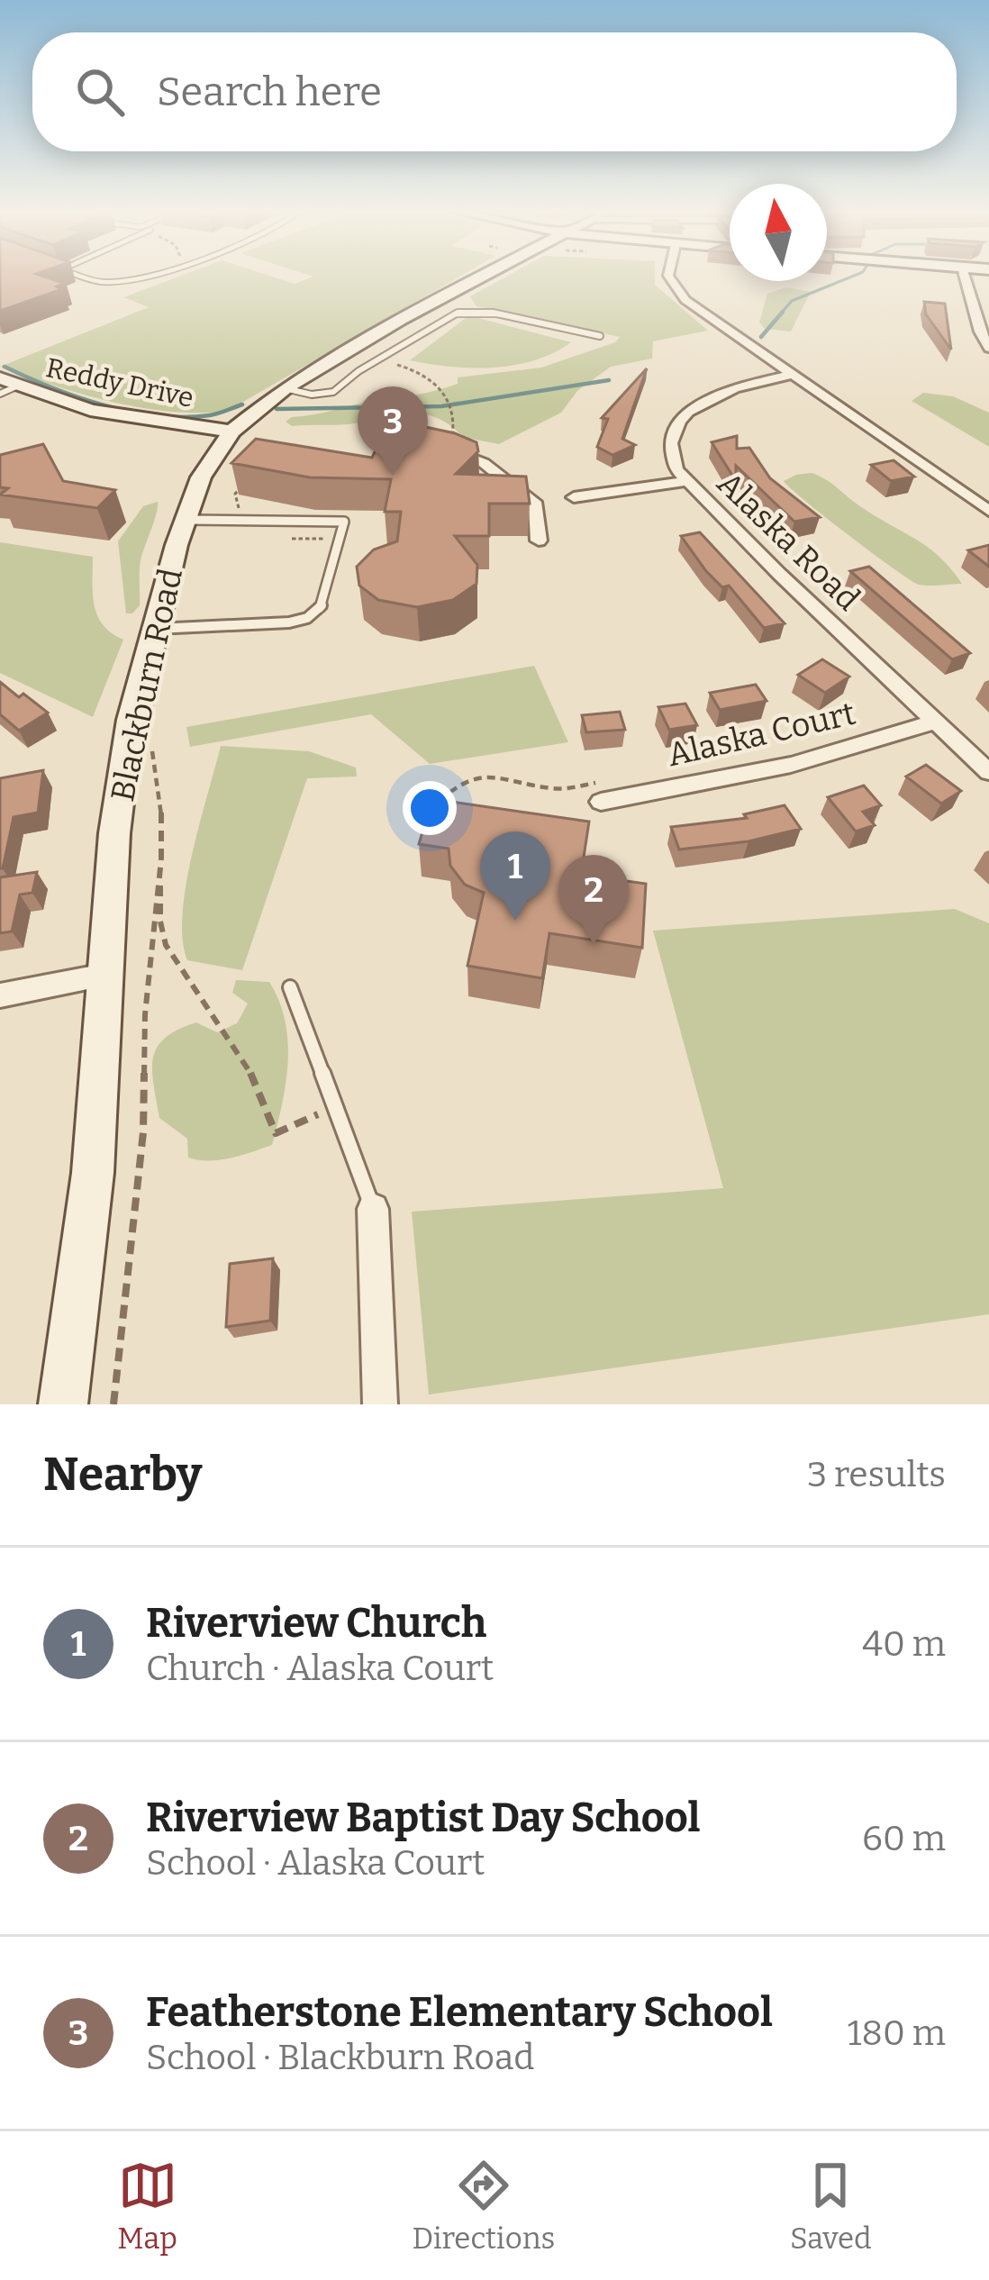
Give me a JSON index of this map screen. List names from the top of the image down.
{
  "streets": {
    "street": [
      "Reddy Drive",
      "Alaska Road",
      "Blackburn Road",
      "Alaska Court"
    ]
  },
  "crossings": [
    ["Reddy Drive", "Blackburn Road"],
    ["Alaska Road", "Alaska Court"]
  ],
  "north": "top",
  "page": {
    "search": "Search here",
    "pins": ["3", "1", "2"],
    "heading": ["Nearby", "3 results"],
    "list": [
      {
        "mark": "1",
        "name": "Riverview Church",
        "note": "Church · Alaska Court",
        "value": "40 m"
      },
      {
        "mark": "2",
        "name": "Riverview Baptist Day School",
        "note": "School · Alaska Court",
        "value": "60 m"
      },
      {
        "mark": "3",
        "name": "Featherstone Elementary School",
        "note": "School · Blackburn Road",
        "value": "180 m"
      }
    ],
    "nav": ["Map", "Directions", "Saved"]
  }
}
